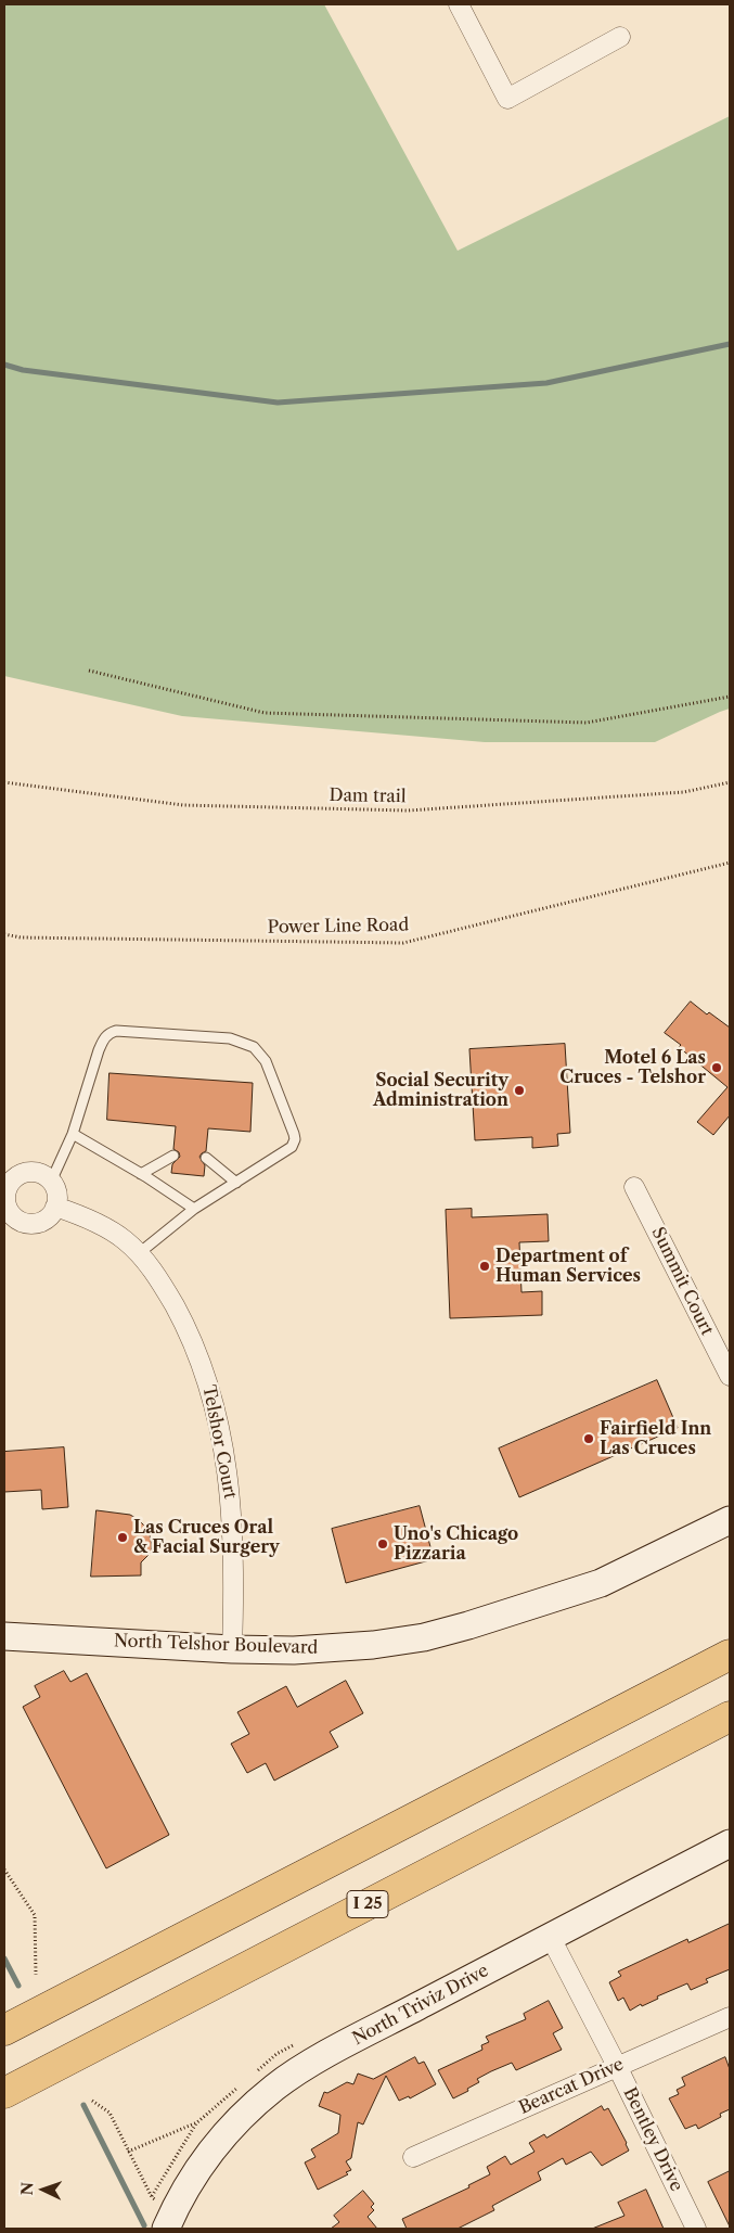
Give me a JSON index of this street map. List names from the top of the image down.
{
  "streets": {
    "highway": ["I 25"],
    "main road": ["North Telshor Boulevard", "North Triviz Drive"],
    "street": [
      "Summit Court",
      "Telshor Court",
      "Bearcat Drive",
      "Bentley Drive"
    ],
    "path": ["Dam trail", "Power Line Road"]
  },
  "crossings": [
    ["Telshor Court", "North Telshor Boulevard"],
    ["North Triviz Drive", "Bentley Drive"],
    ["Bearcat Drive", "Bentley Drive"]
  ],
  "places": [
    "Motel 6 Las Cruces - Telshor",
    "Social Security Administration",
    "Department of Human Services",
    "Fairfield Inn Las Cruces",
    "Las Cruces Oral & Facial Surgery",
    "Uno's Chicago Pizzaria"
  ],
  "north": "left"
}
